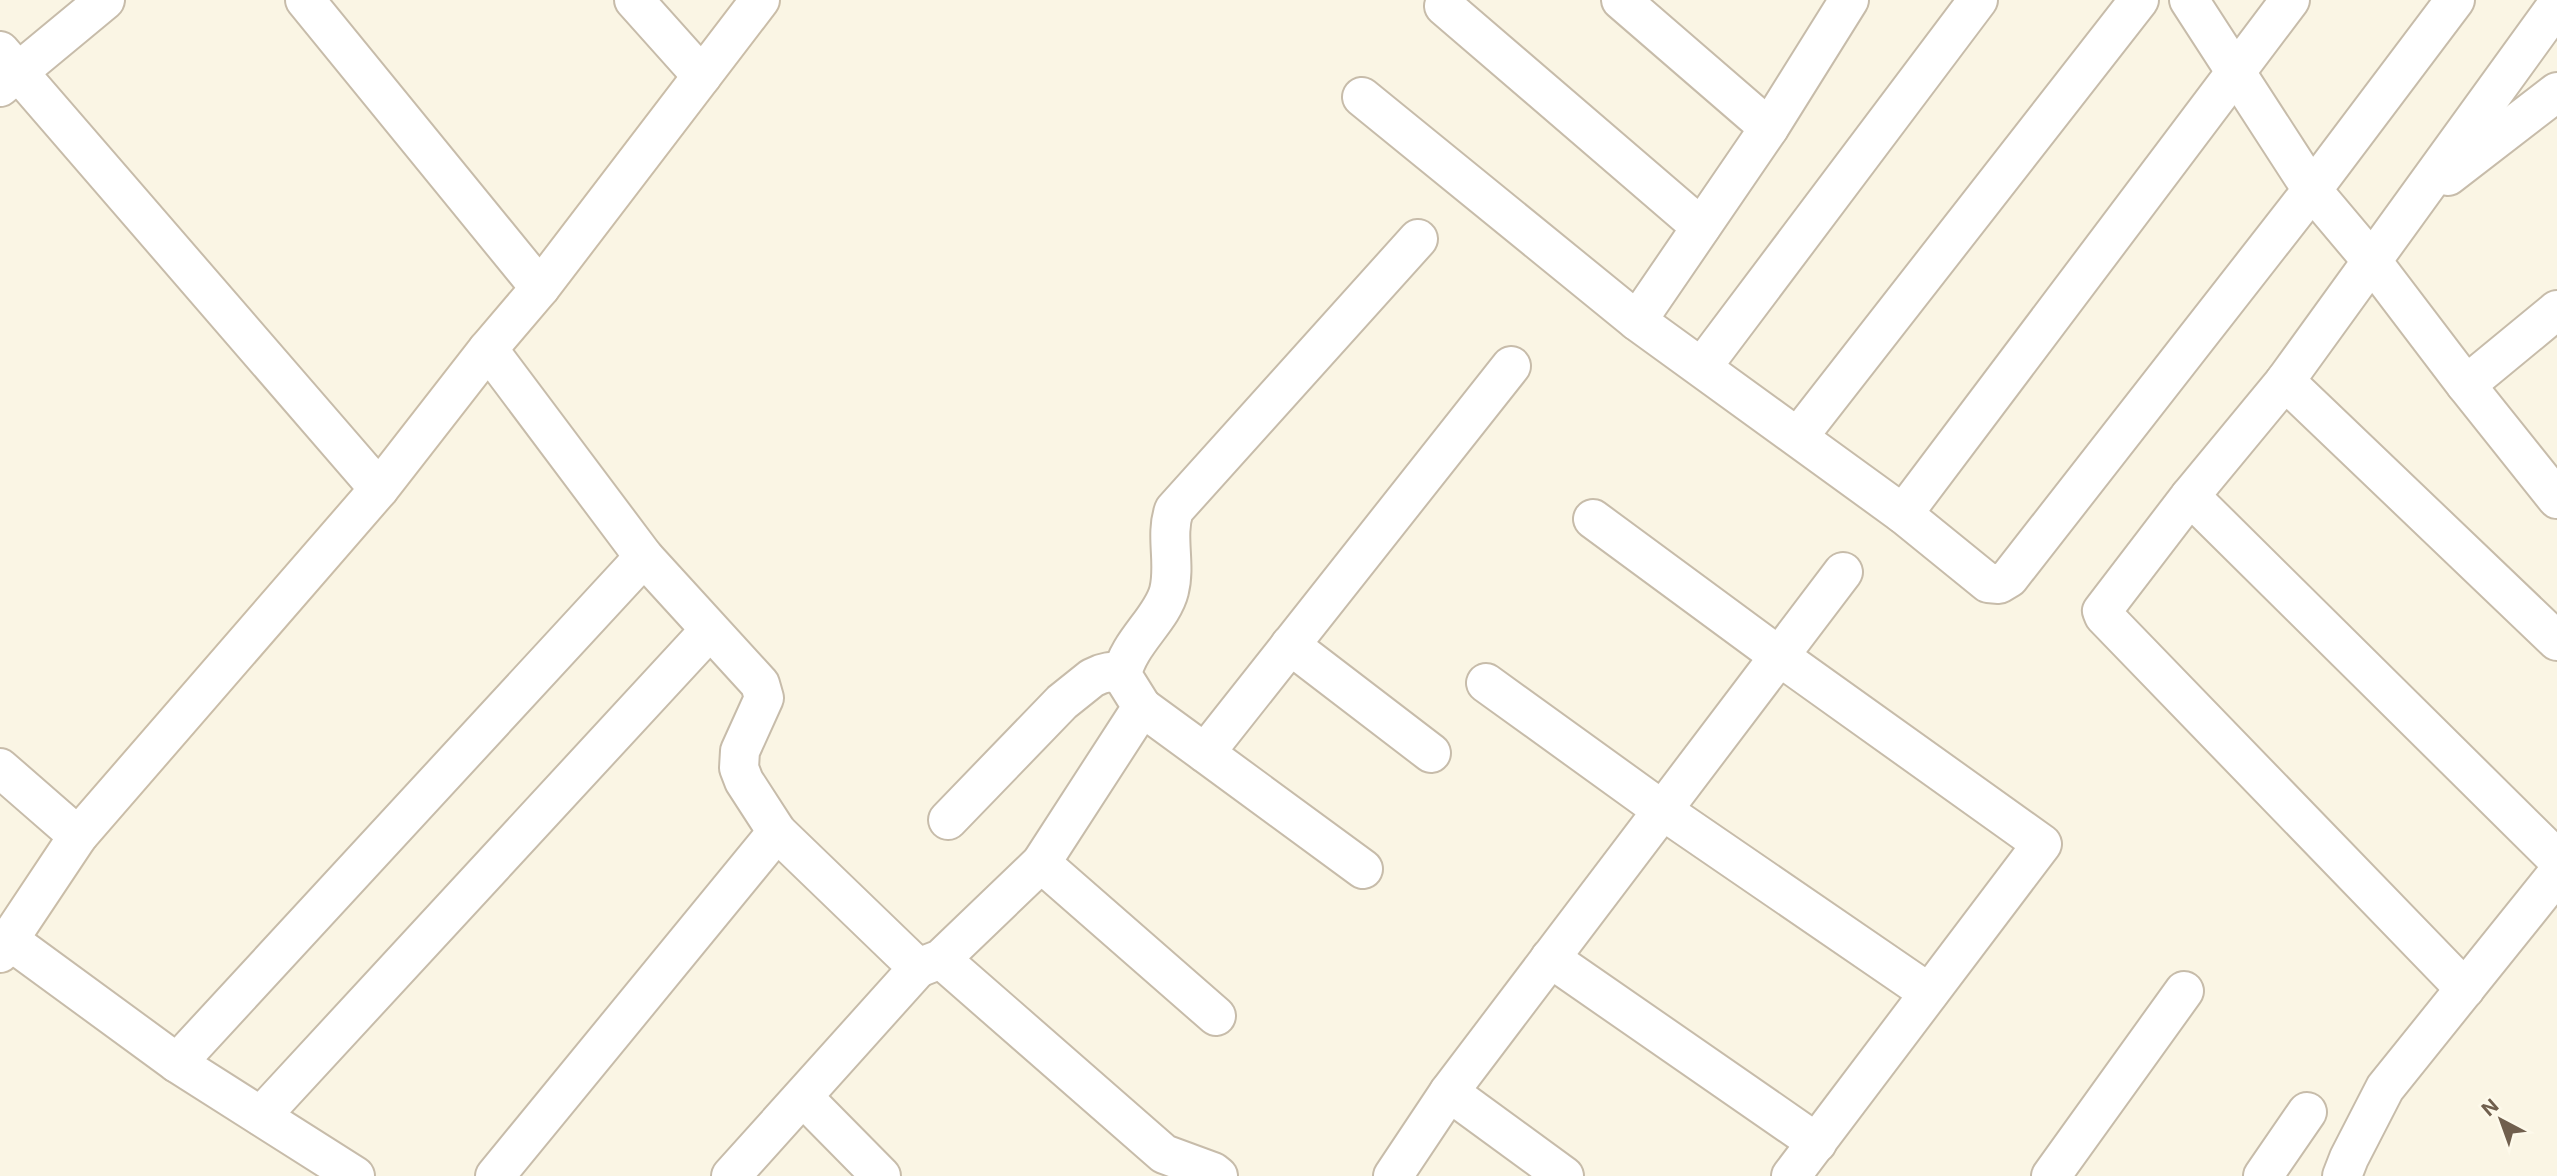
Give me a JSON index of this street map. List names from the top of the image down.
{
  "north": "top left"
}
